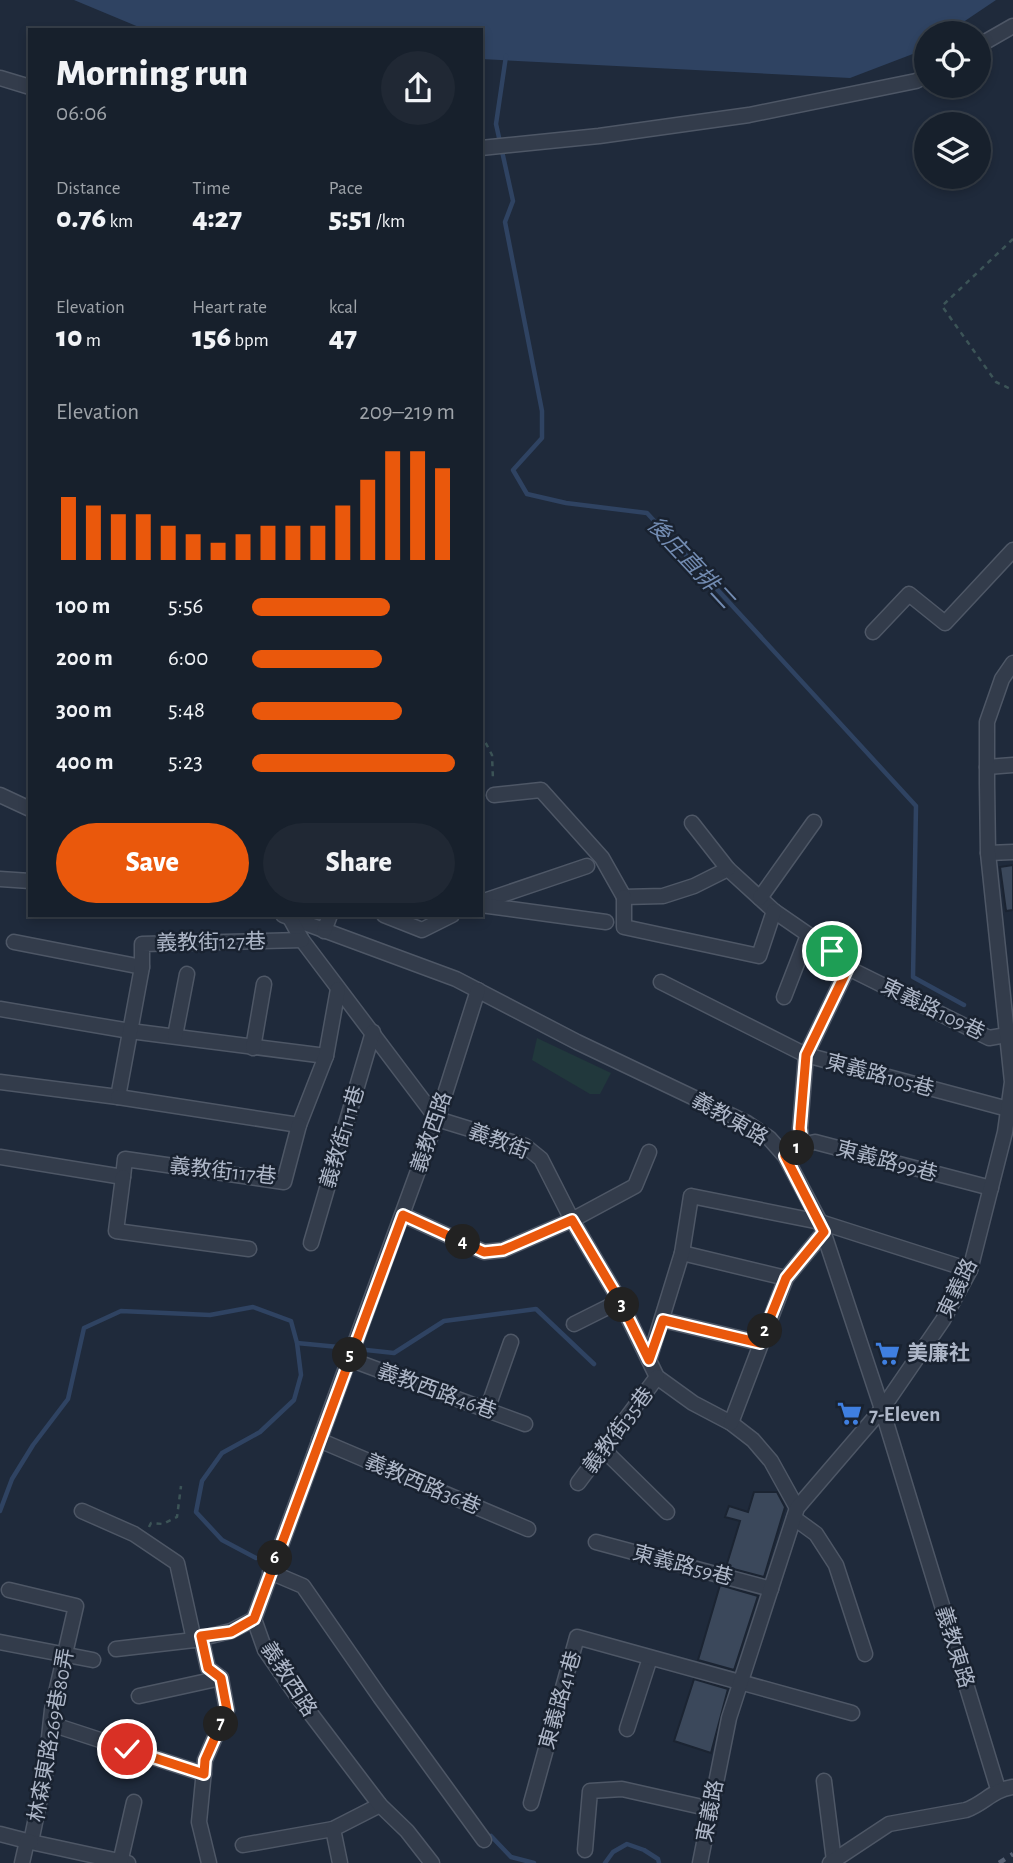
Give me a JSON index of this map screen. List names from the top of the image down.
{
  "streets": {
    "street": [
      "義教街127巷",
      "東義路109巷",
      "東義路105巷",
      "義教東路",
      "義教西路",
      "義教街111巷",
      "義教街",
      "東義路99巷",
      "義教街117巷",
      "東義路",
      "義教西路46巷",
      "義教街35巷",
      "義教西路36巷",
      "東義路59巷",
      "東義路41巷",
      "林森東路269巷80弄"
    ]
  },
  "crossings": [
    ["東義路109巷", "東義路105巷"],
    ["東義路109巷", "東義路"],
    ["東義路105巷", "東義路"],
    ["義教東路", "義教西路"],
    ["義教東路", "東義路"],
    ["義教西路", "義教街"],
    ["義教西路", "義教西路46巷"],
    ["義教西路", "義教西路36巷"],
    ["義教街", "東義路"],
    ["義教街", "義教街35巷"],
    ["東義路99巷", "東義路"],
    ["東義路", "東義路59巷"],
    ["東義路", "東義路41巷"]
  ],
  "water": ["後庄直排二"],
  "places": {
    "supermarket": ["美廉社", "7-Eleven"]
  },
  "page": {
    "heading": ["Morning run", "06:06"],
    "stats": [
      ["Distance", "0.76 km"],
      ["Time", "4:27"],
      ["Pace", "5:51 /km"],
      ["Elevation", "10 m"],
      ["Heart rate", "156 bpm"],
      ["kcal", "47"]
    ],
    "chart": ["Elevation", "209–219 m"],
    "list": [
      {
        "name": "100 m",
        "note": "5:56"
      },
      {
        "name": "200 m",
        "note": "6:00"
      },
      {
        "name": "300 m",
        "note": "5:48"
      },
      {
        "name": "400 m",
        "note": "5:23"
      }
    ],
    "buttons": ["Save", "Share"],
    "pins": [
      "1",
      "4",
      "3",
      "2",
      "5",
      "6",
      "7"
    ]
  }
}
